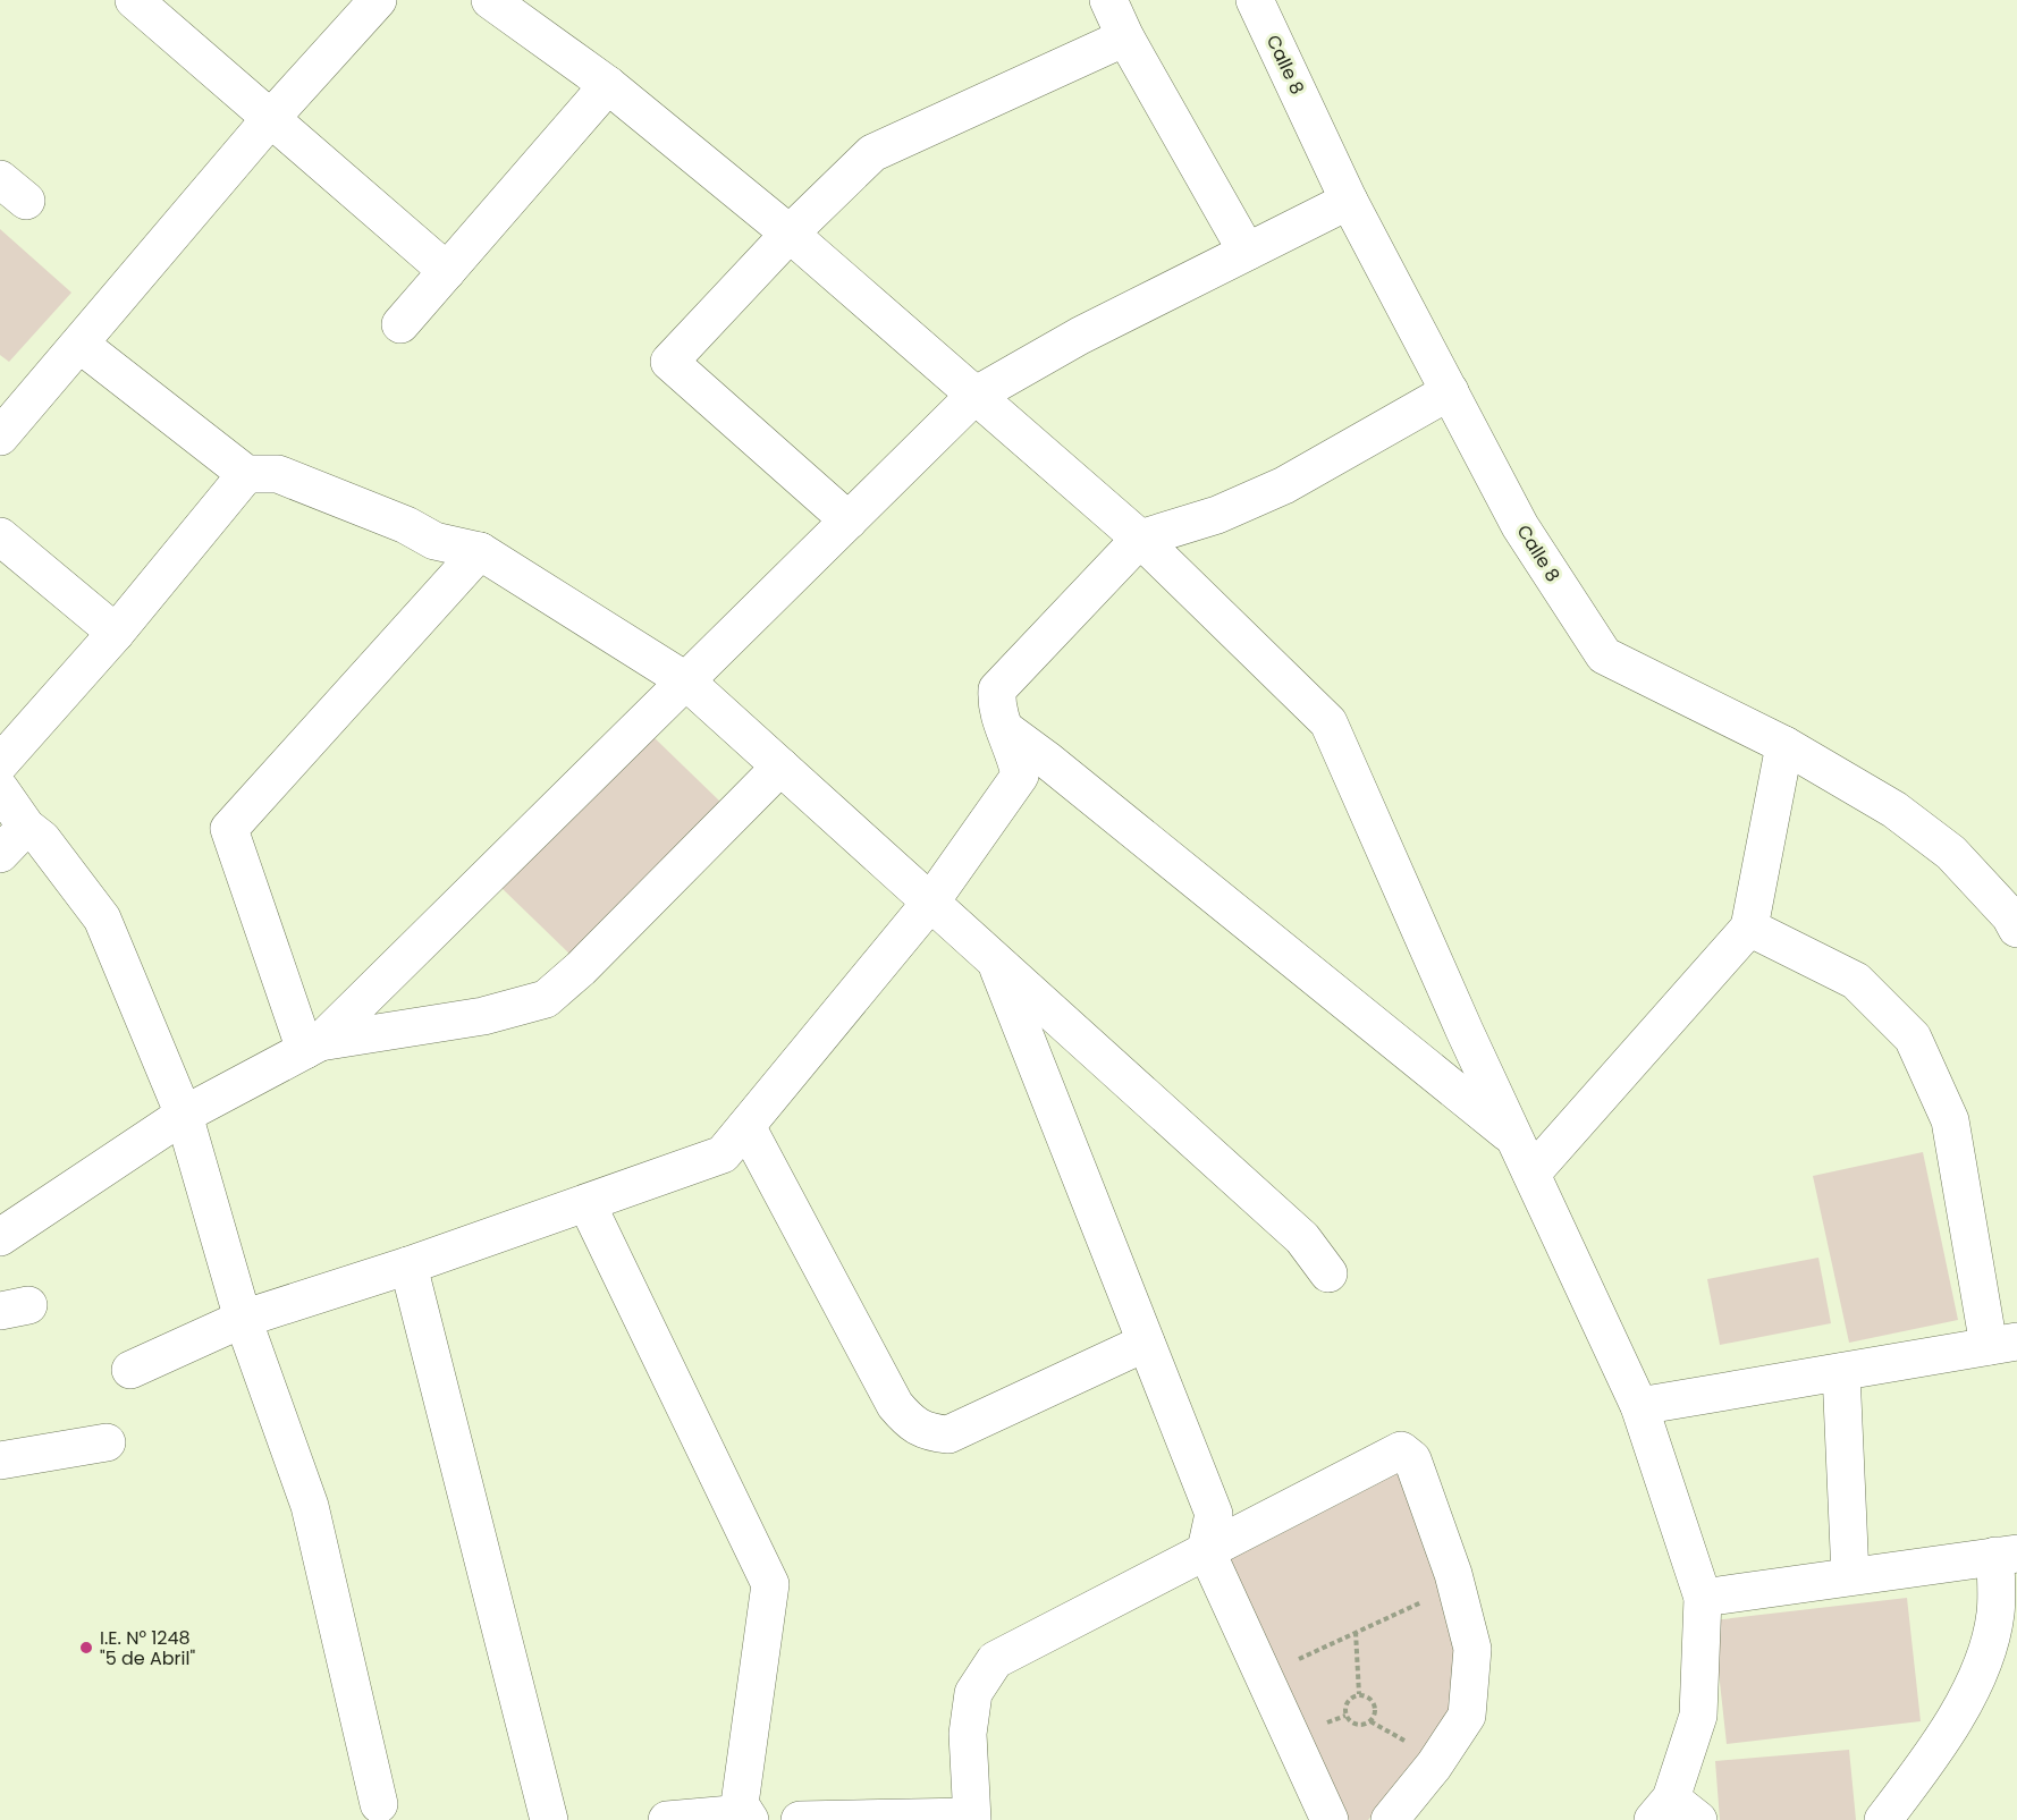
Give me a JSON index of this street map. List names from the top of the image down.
{
  "streets": {
    "street": ["Calle 8"]
  },
  "places": ["I.E. N° 1248 \"5 de Abril\""]
}
